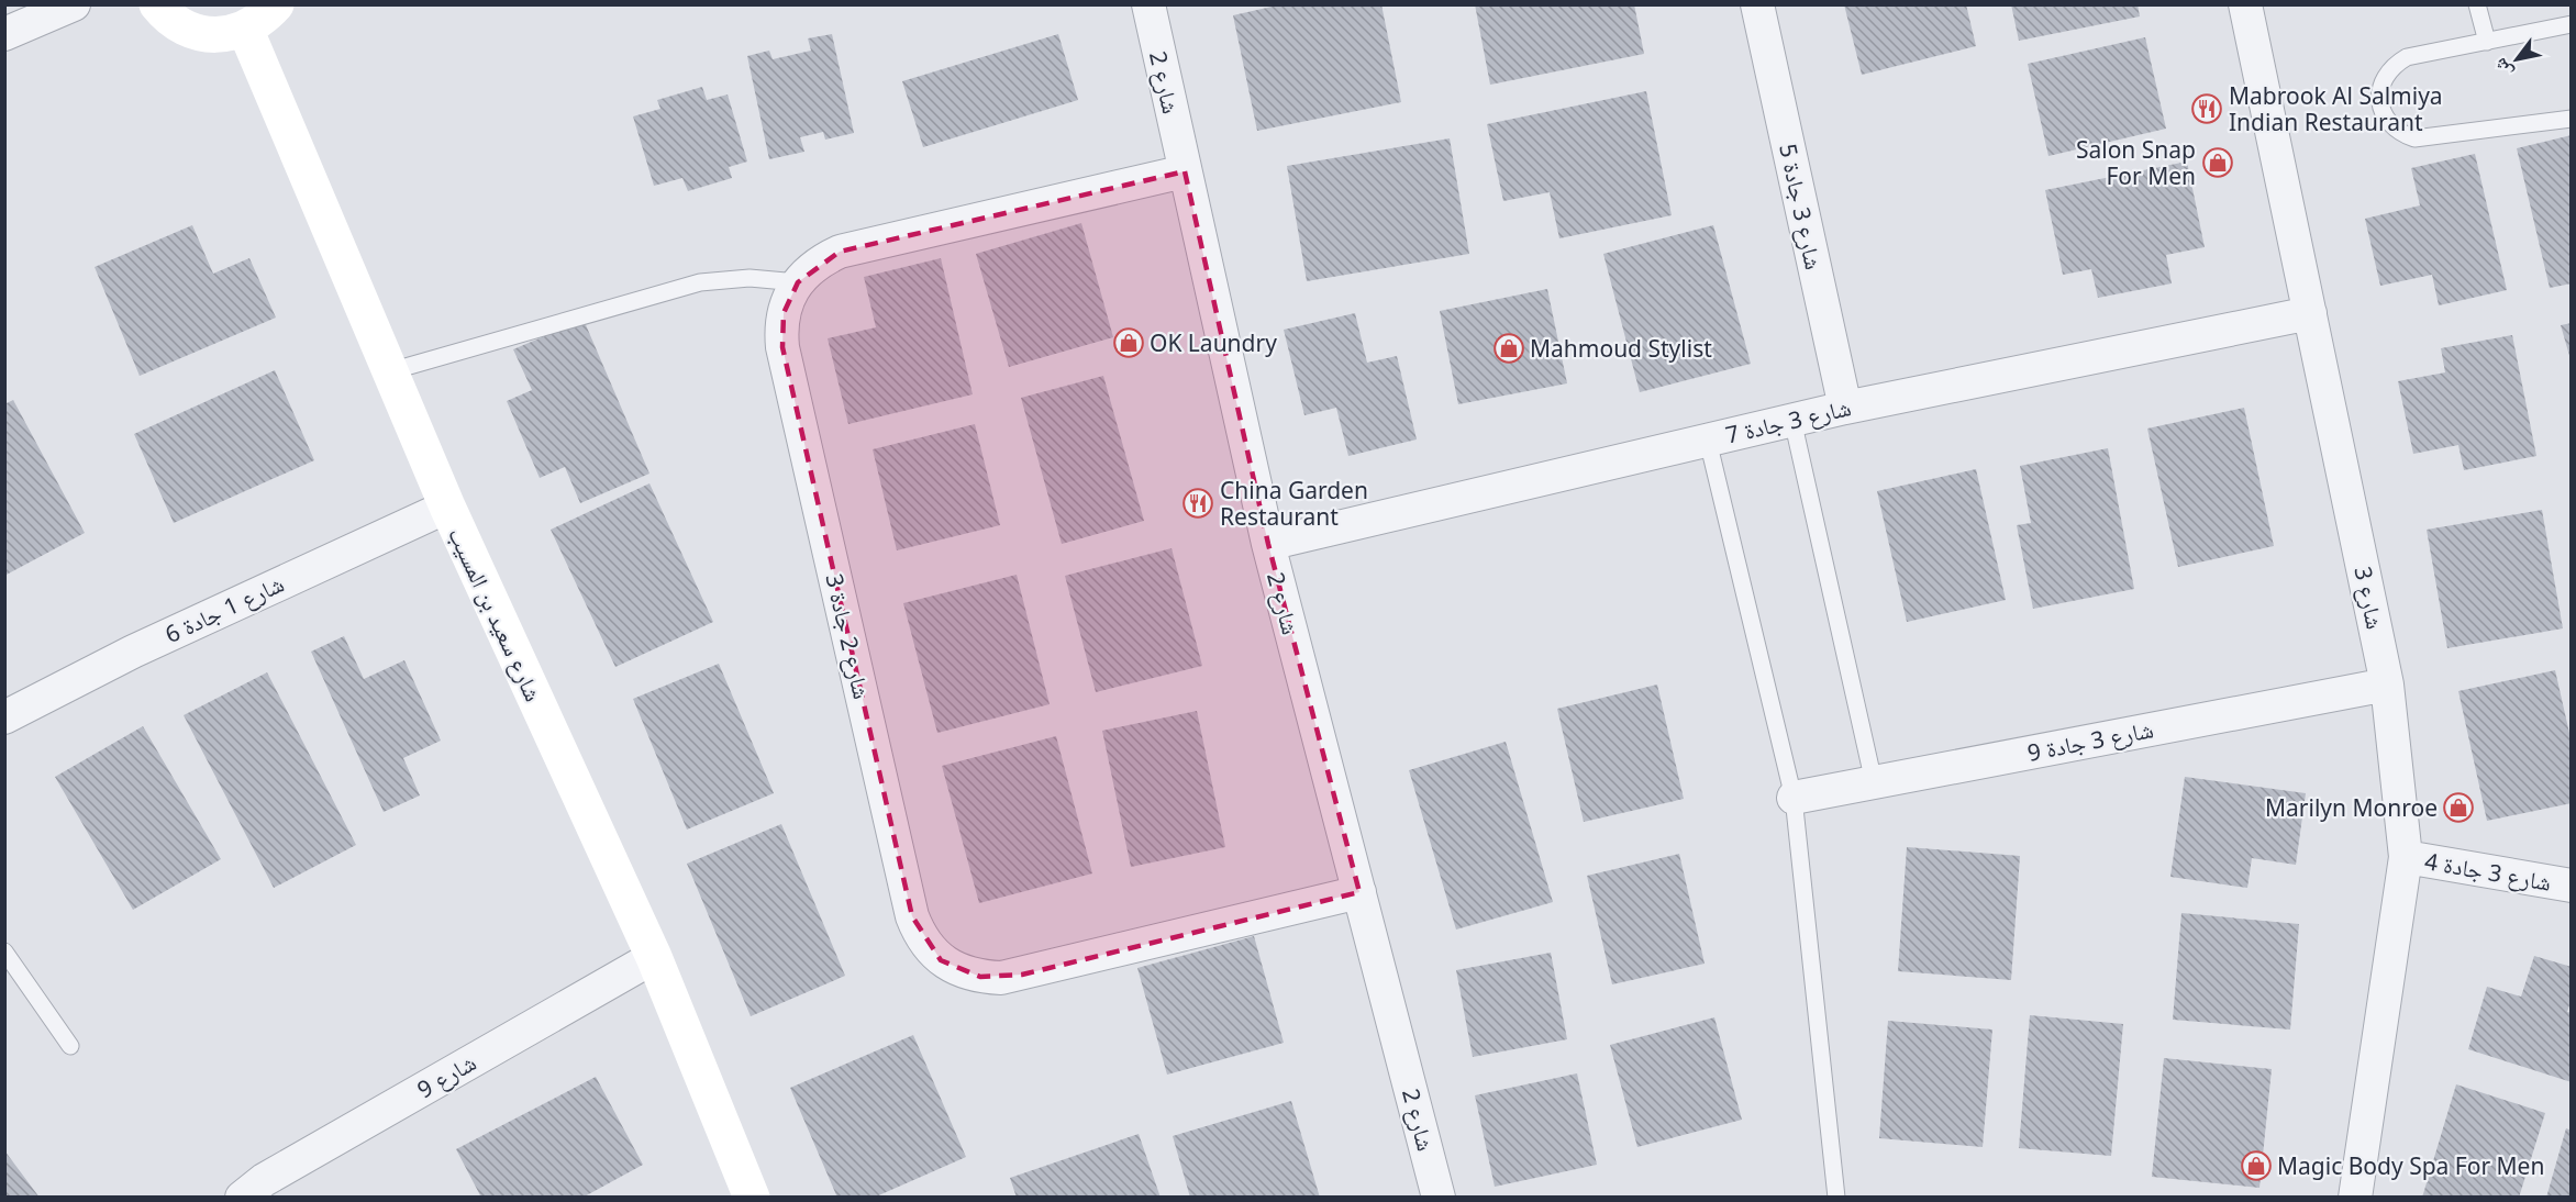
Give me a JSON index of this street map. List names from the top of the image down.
{
  "streets": {
    "street": [
      "شارع 2",
      "شارع 3 جادة 5",
      "شارع 3 جادة 7",
      "شارع 3",
      "شارع 1 جادة 6",
      "شارع سعيد بن المسيب",
      "شارع 2 جادة 3",
      "شارع 3 جادة 9",
      "شارع 3 جادة 4",
      "شارع 9"
    ]
  },
  "crossings": [
    ["شارع 2", "شارع 3 جادة 7"],
    ["شارع 2", "شارع 2 جادة 3"],
    ["شارع 3 جادة 5", "شارع 3 جادة 7"],
    ["شارع 3 جادة 7", "شارع 3"],
    ["شارع 3", "شارع 3 جادة 9"],
    ["شارع 3", "شارع 3 جادة 4"],
    ["شارع 1 جادة 6", "شارع سعيد بن المسيب"],
    ["شارع سعيد بن المسيب", "شارع 9"]
  ],
  "places": {
    "restaurant": ["Mabrook Al Salmiya Indian Restaurant", "China Garden Restaurant"],
    "shop": [
      "Salon Snap For Men",
      "OK Laundry",
      "Mahmoud Stylist",
      "Marilyn Monroe",
      "Magic Body Spa For Men"
    ]
  },
  "north": "bottom left"
}
